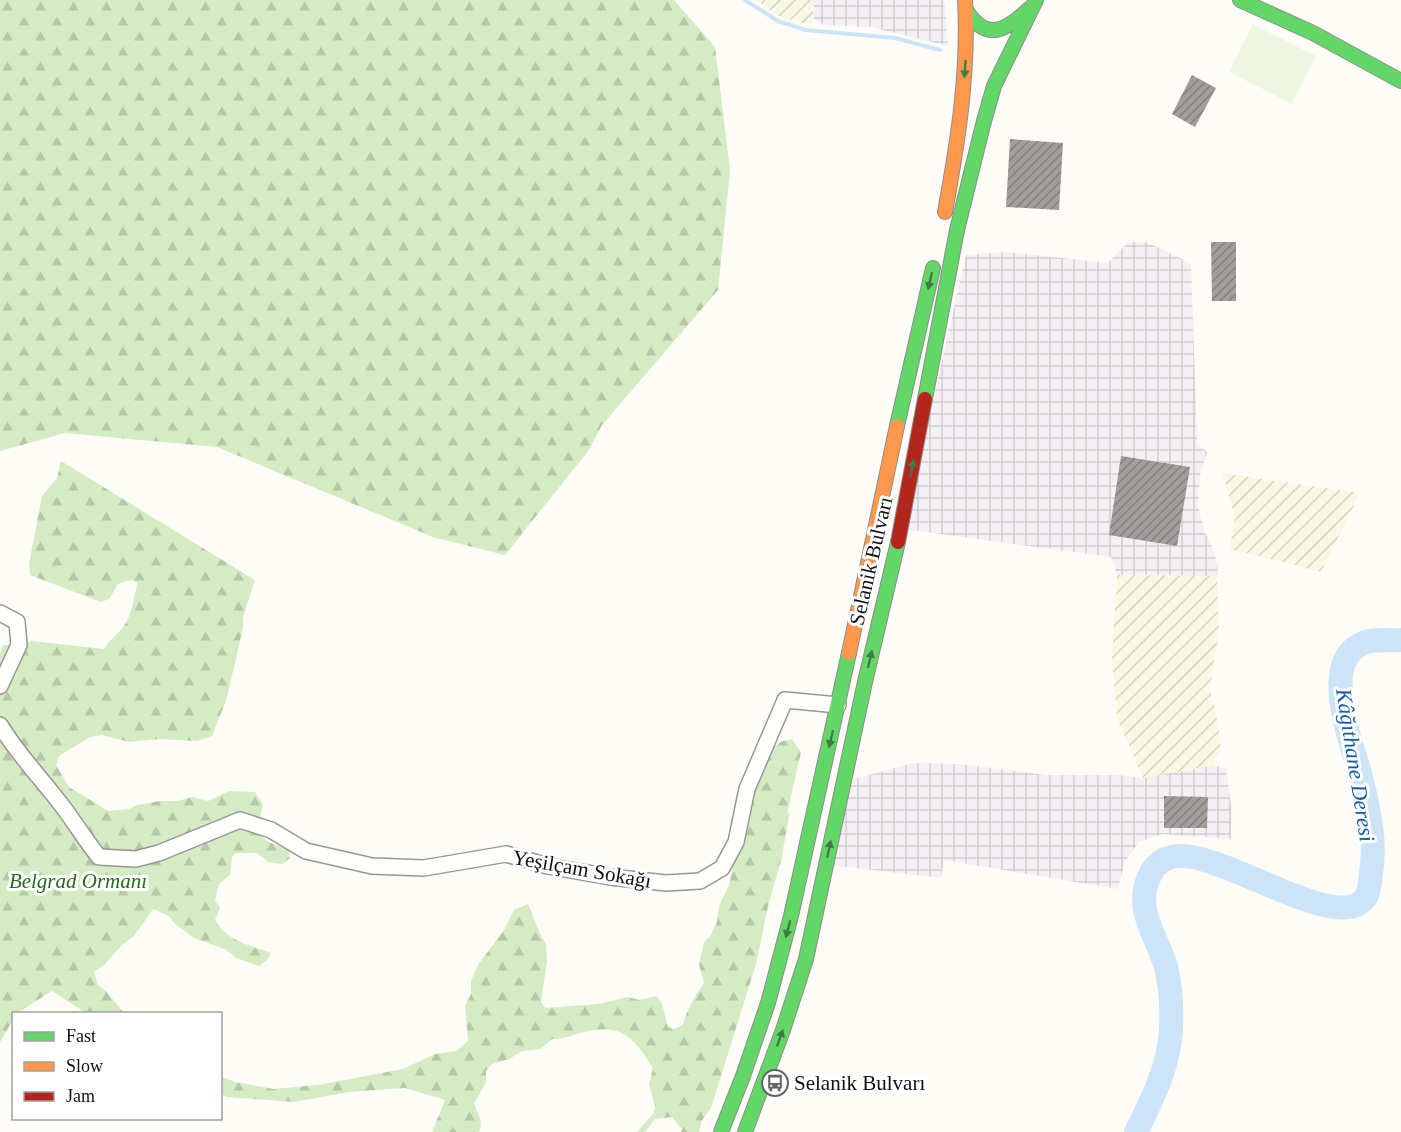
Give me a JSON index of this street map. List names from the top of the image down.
{
  "streets": {
    "main road": ["Selanik Bulvarı"],
    "street": ["Yeşilçam Sokağı"]
  },
  "crossings": [
    ["Selanik Bulvarı", "Yeşilçam Sokağı"]
  ],
  "water": ["Kâğıthane Deresi"],
  "parks": ["Belgrad Ormanı"],
  "places": {
    "bus stop": ["Selanik Bulvarı"]
  },
  "legend": ["Fast", "Slow", "Jam"]
}
